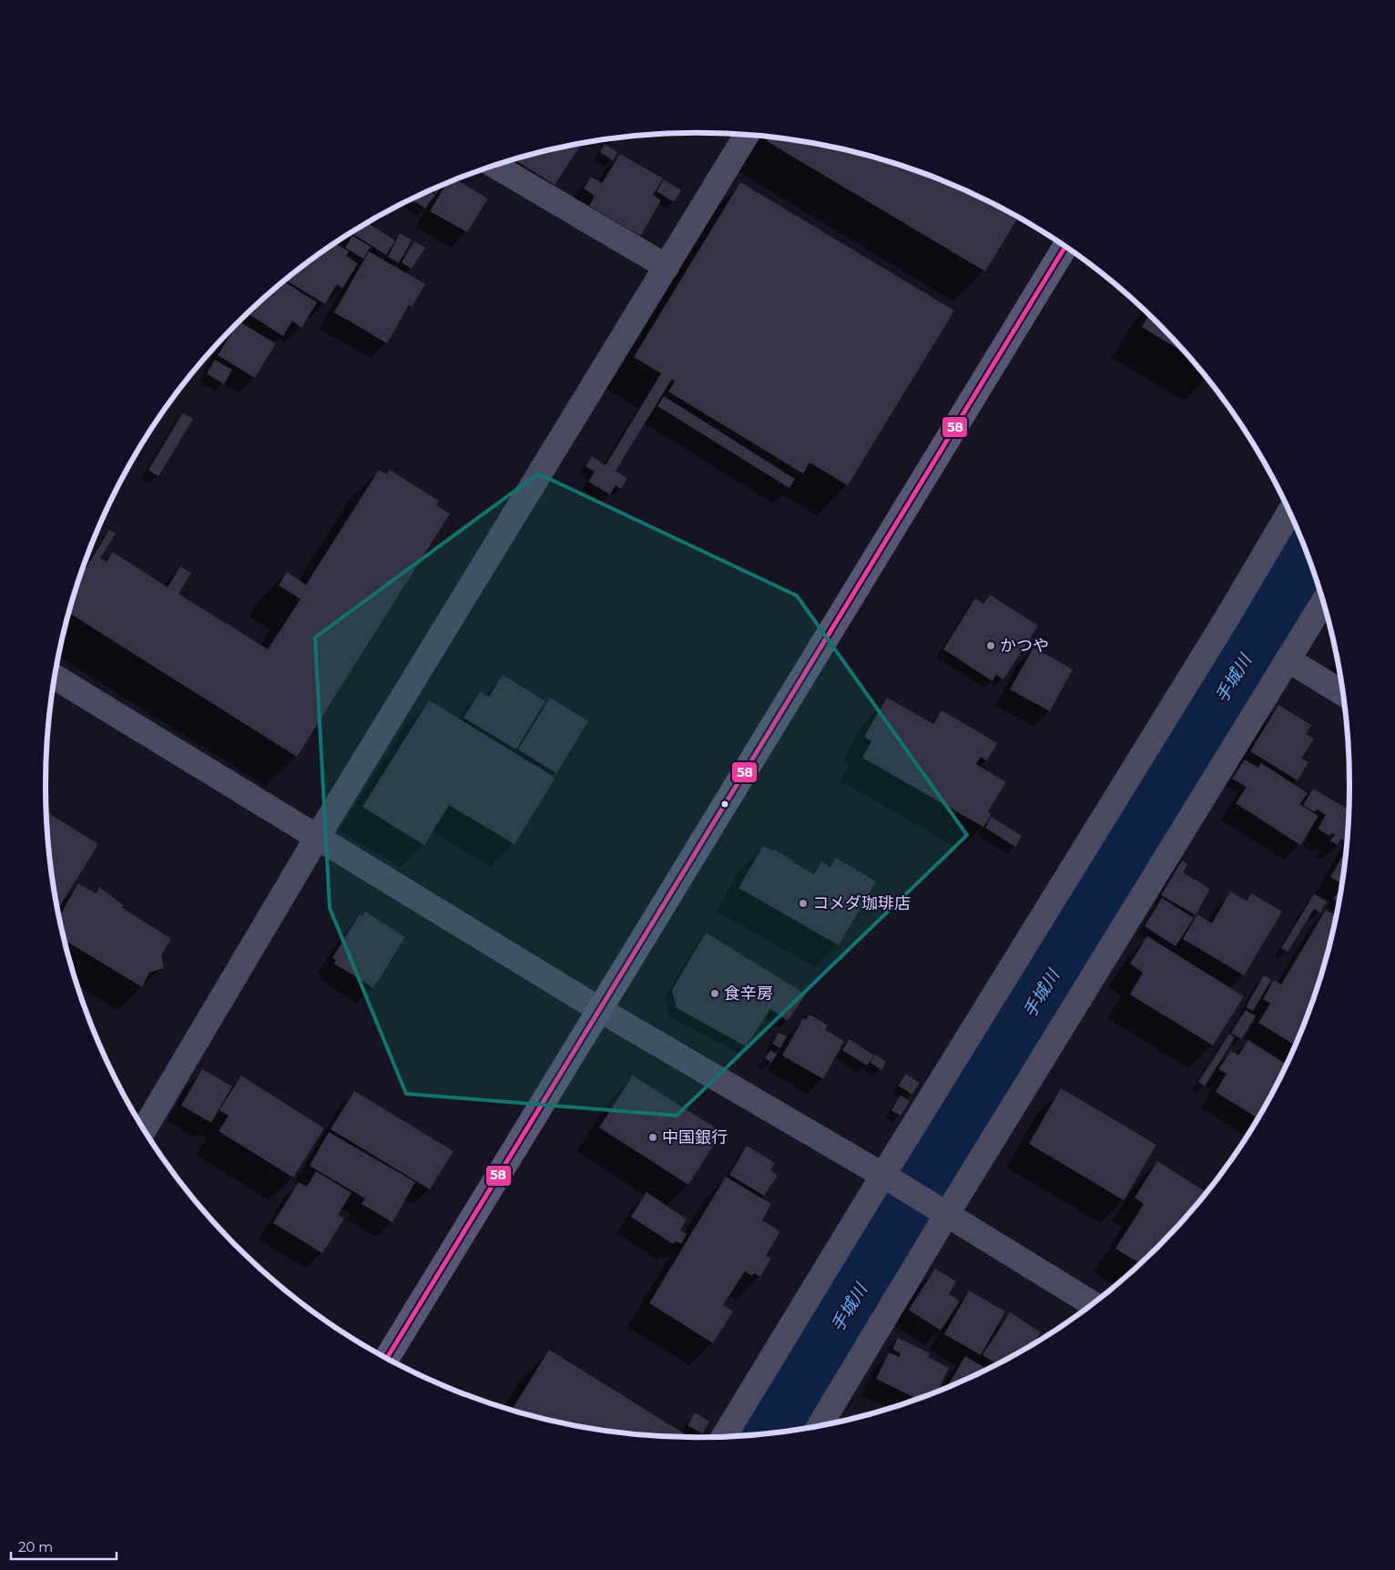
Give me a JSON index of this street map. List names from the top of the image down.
{
  "water": ["手城川"],
  "places": [
    "かつや",
    "コメダ珈琲店",
    "食辛房",
    "中国銀行"
  ],
  "lines": ["transit line 58"],
  "scale_bar": "20 m"
}
